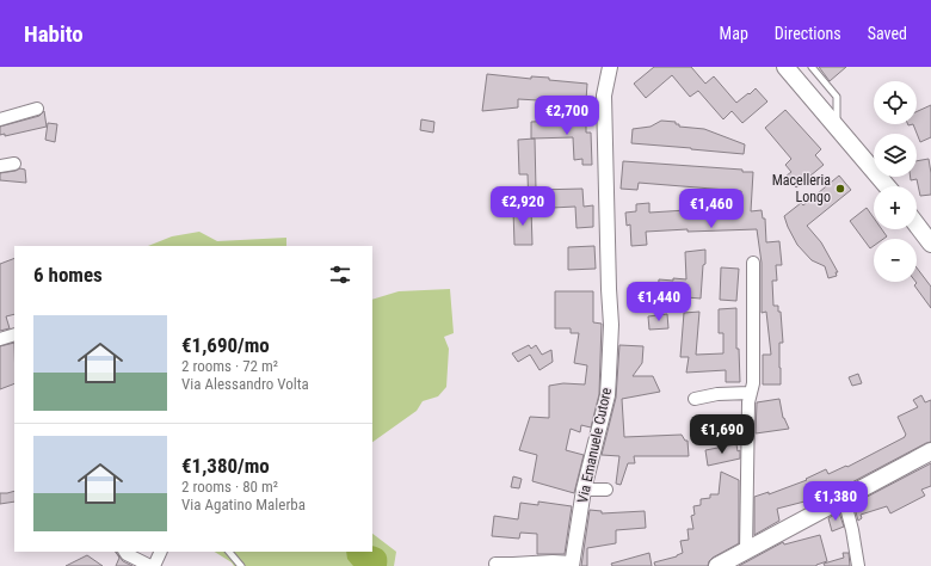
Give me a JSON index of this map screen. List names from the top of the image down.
{
  "streets": {
    "street": ["Via Emanuele Cutore"]
  },
  "places": ["Macelleria Longo"],
  "page": {
    "header": "Habito",
    "nav": ["Map", "Directions", "Saved"],
    "map_buttons": ["+", "−"],
    "price": [
      "€2,700",
      "€2,920",
      "€1,460",
      "€1,440",
      "€1,690",
      "€1,380"
    ],
    "heading": "6 homes",
    "list": [
      {
        "name": "€1,690/mo",
        "note": "2 rooms · 72 m² · Via Alessandro Volta"
      },
      {
        "name": "€1,380/mo",
        "note": "2 rooms · 80 m² · Via Agatino Malerba"
      }
    ]
  }
}
